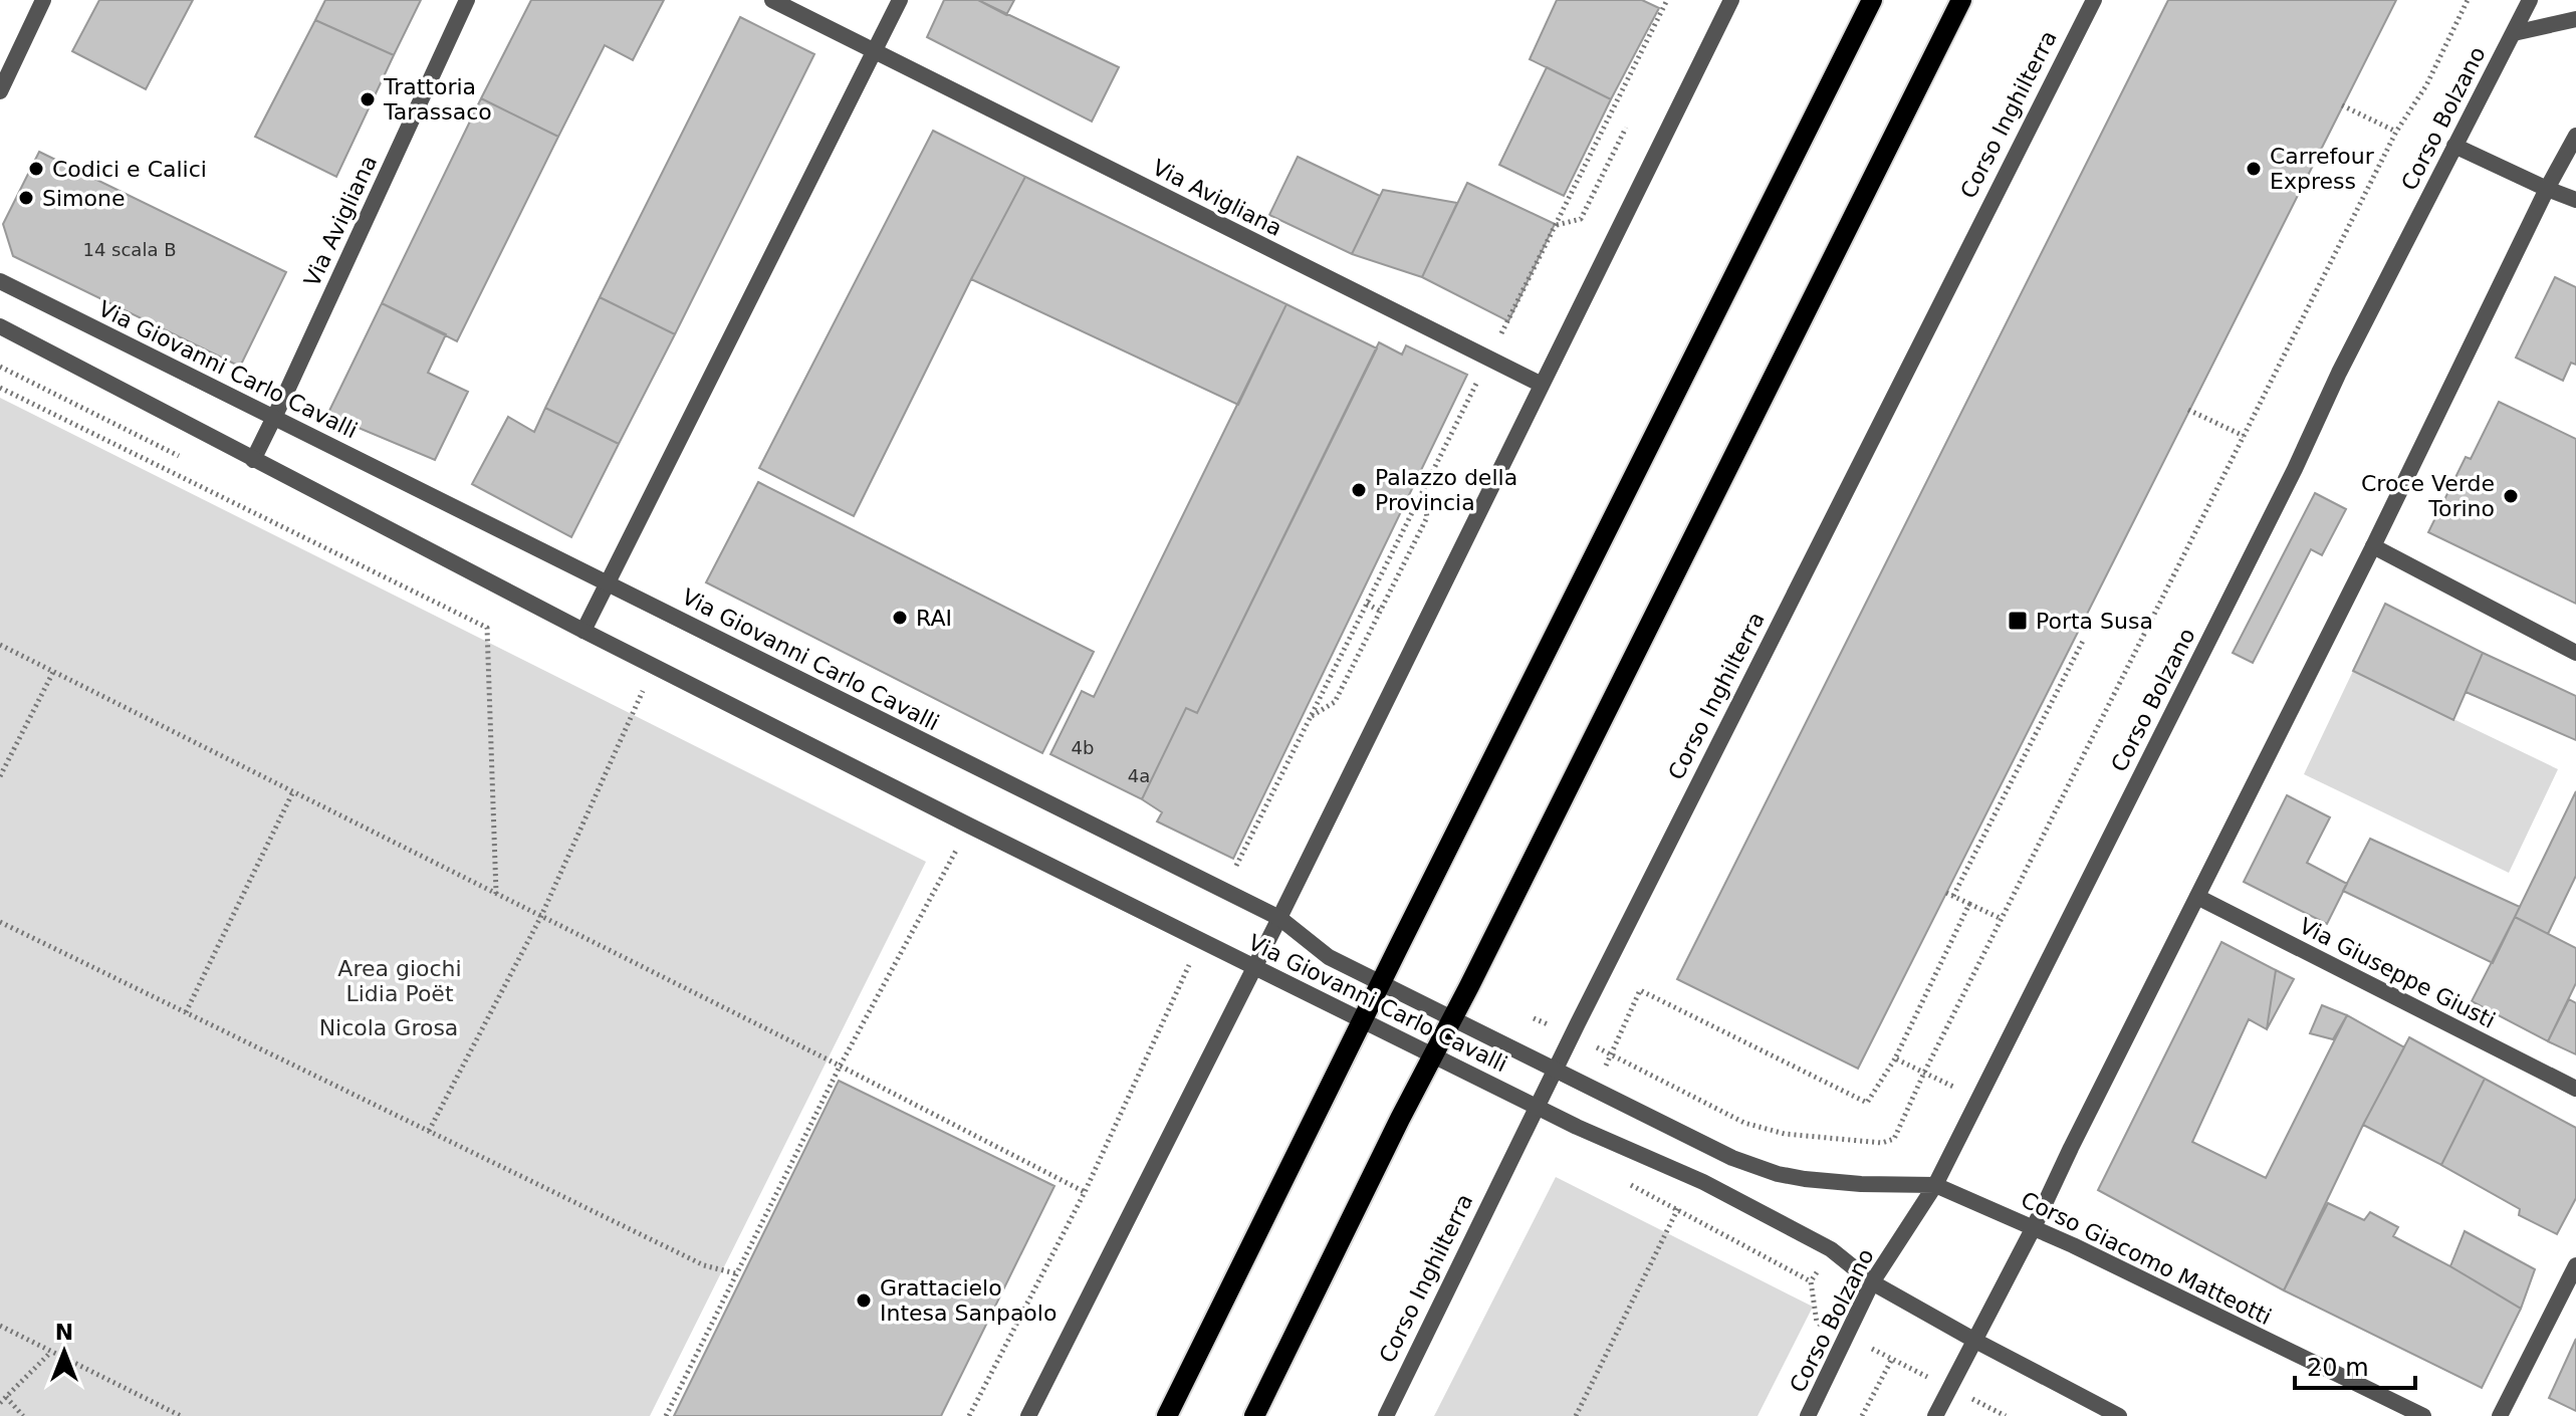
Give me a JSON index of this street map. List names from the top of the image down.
{
  "streets": {
    "street": [
      "Corso Inghilterra",
      "Corso Bolzano",
      "Via Avigliana",
      "Via Giovanni Carlo Cavalli",
      "Via Giuseppe Giusti",
      "Corso Giacomo Matteotti"
    ]
  },
  "crossings": [
    ["Corso Inghilterra", "Via Giovanni Carlo Cavalli"],
    ["Corso Bolzano", "Via Giovanni Carlo Cavalli"],
    ["Corso Bolzano", "Corso Giacomo Matteotti"],
    ["Via Avigliana", "Via Giovanni Carlo Cavalli"],
    ["Via Giovanni Carlo Cavalli", "Corso Giacomo Matteotti"]
  ],
  "parks": ["Area giochi Lidia Poët", "Nicola Grosa"],
  "places": {
    "other": [
      "Trattoria Tarassaco",
      "Codici e Calici",
      "Carrefour Express",
      "Simone",
      "Palazzo della Provincia",
      "Croce Verde Torino",
      "RAI",
      "Grattacielo Intesa Sanpaolo"
    ],
    "transit": ["Porta Susa"]
  },
  "house_numbers": ["14 scala B", "4b", "4a"],
  "scale_bar": "20 m",
  "north": "top"
}
